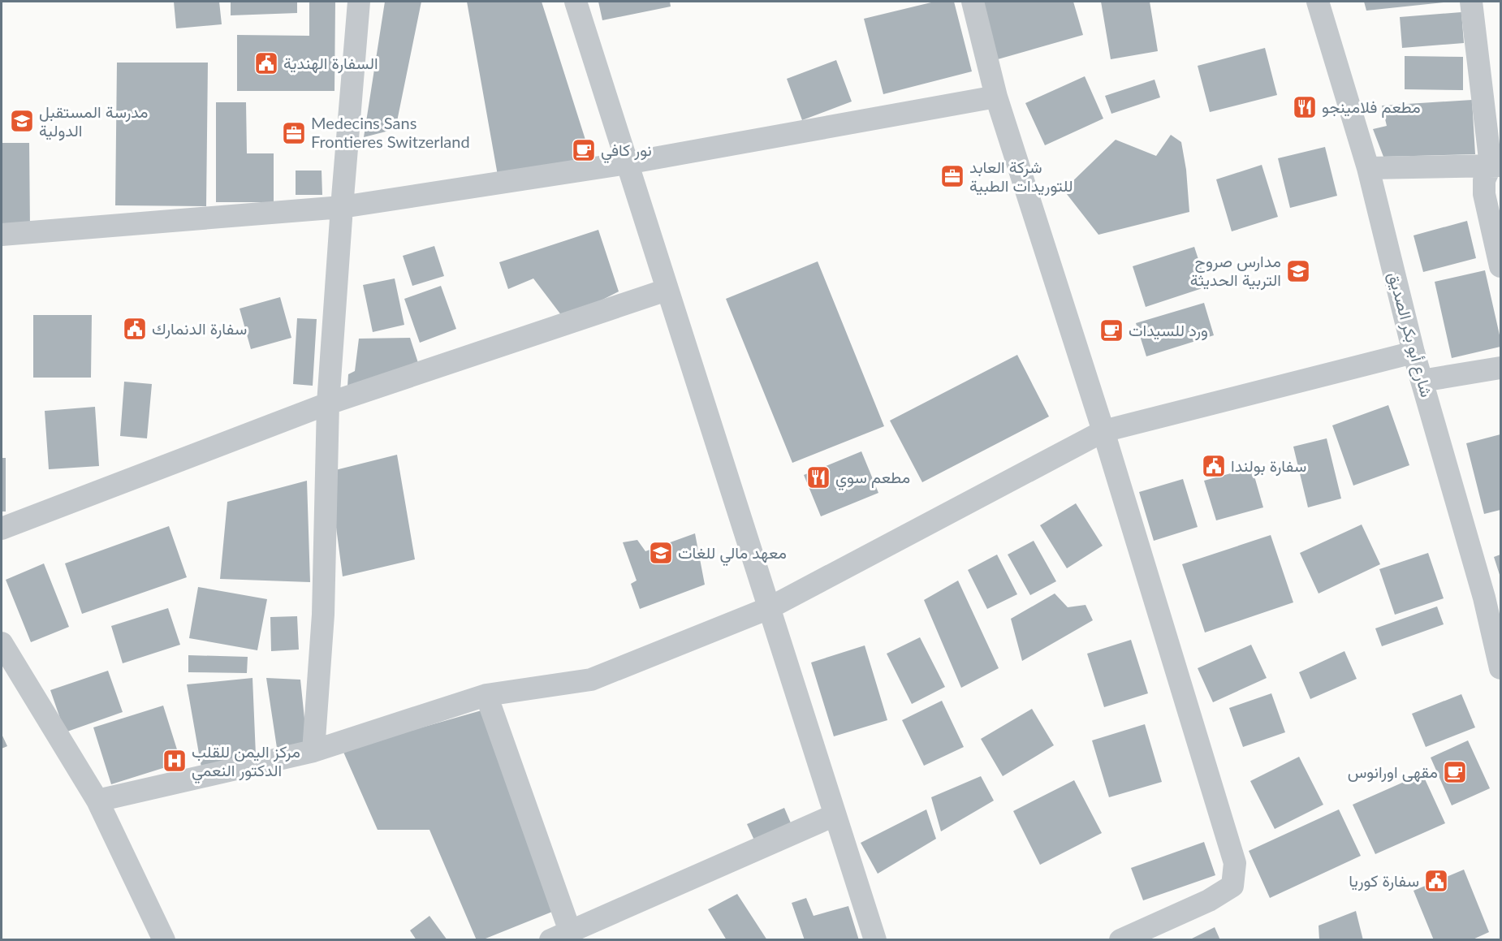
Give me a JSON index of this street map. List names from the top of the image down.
{
  "streets": {
    "street": ["شارع أبو بكر الصديق"]
  },
  "places": {
    "public building": [
      "السفارة الهندية",
      "سفارة الدنمارك",
      "سفارة بولندا",
      "سفارة كوريا"
    ],
    "restaurant": ["مطعم فلامينجو", "مطعم سوي"],
    "school or university": ["مدرسة المستقبل الدولية", "مدارس صروح التربية الحديثة", "معهد مالي للغات"],
    "office": ["Medecins Sans Frontieres Switzerland", "شركة العابد للتوريدات الطبية"],
    "cafe": ["نور كافي", "ورد للسيدات", "مقهى اورانوس"],
    "hospital": ["مركز اليمن للقلب الدكتور النعمي"]
  }
}
